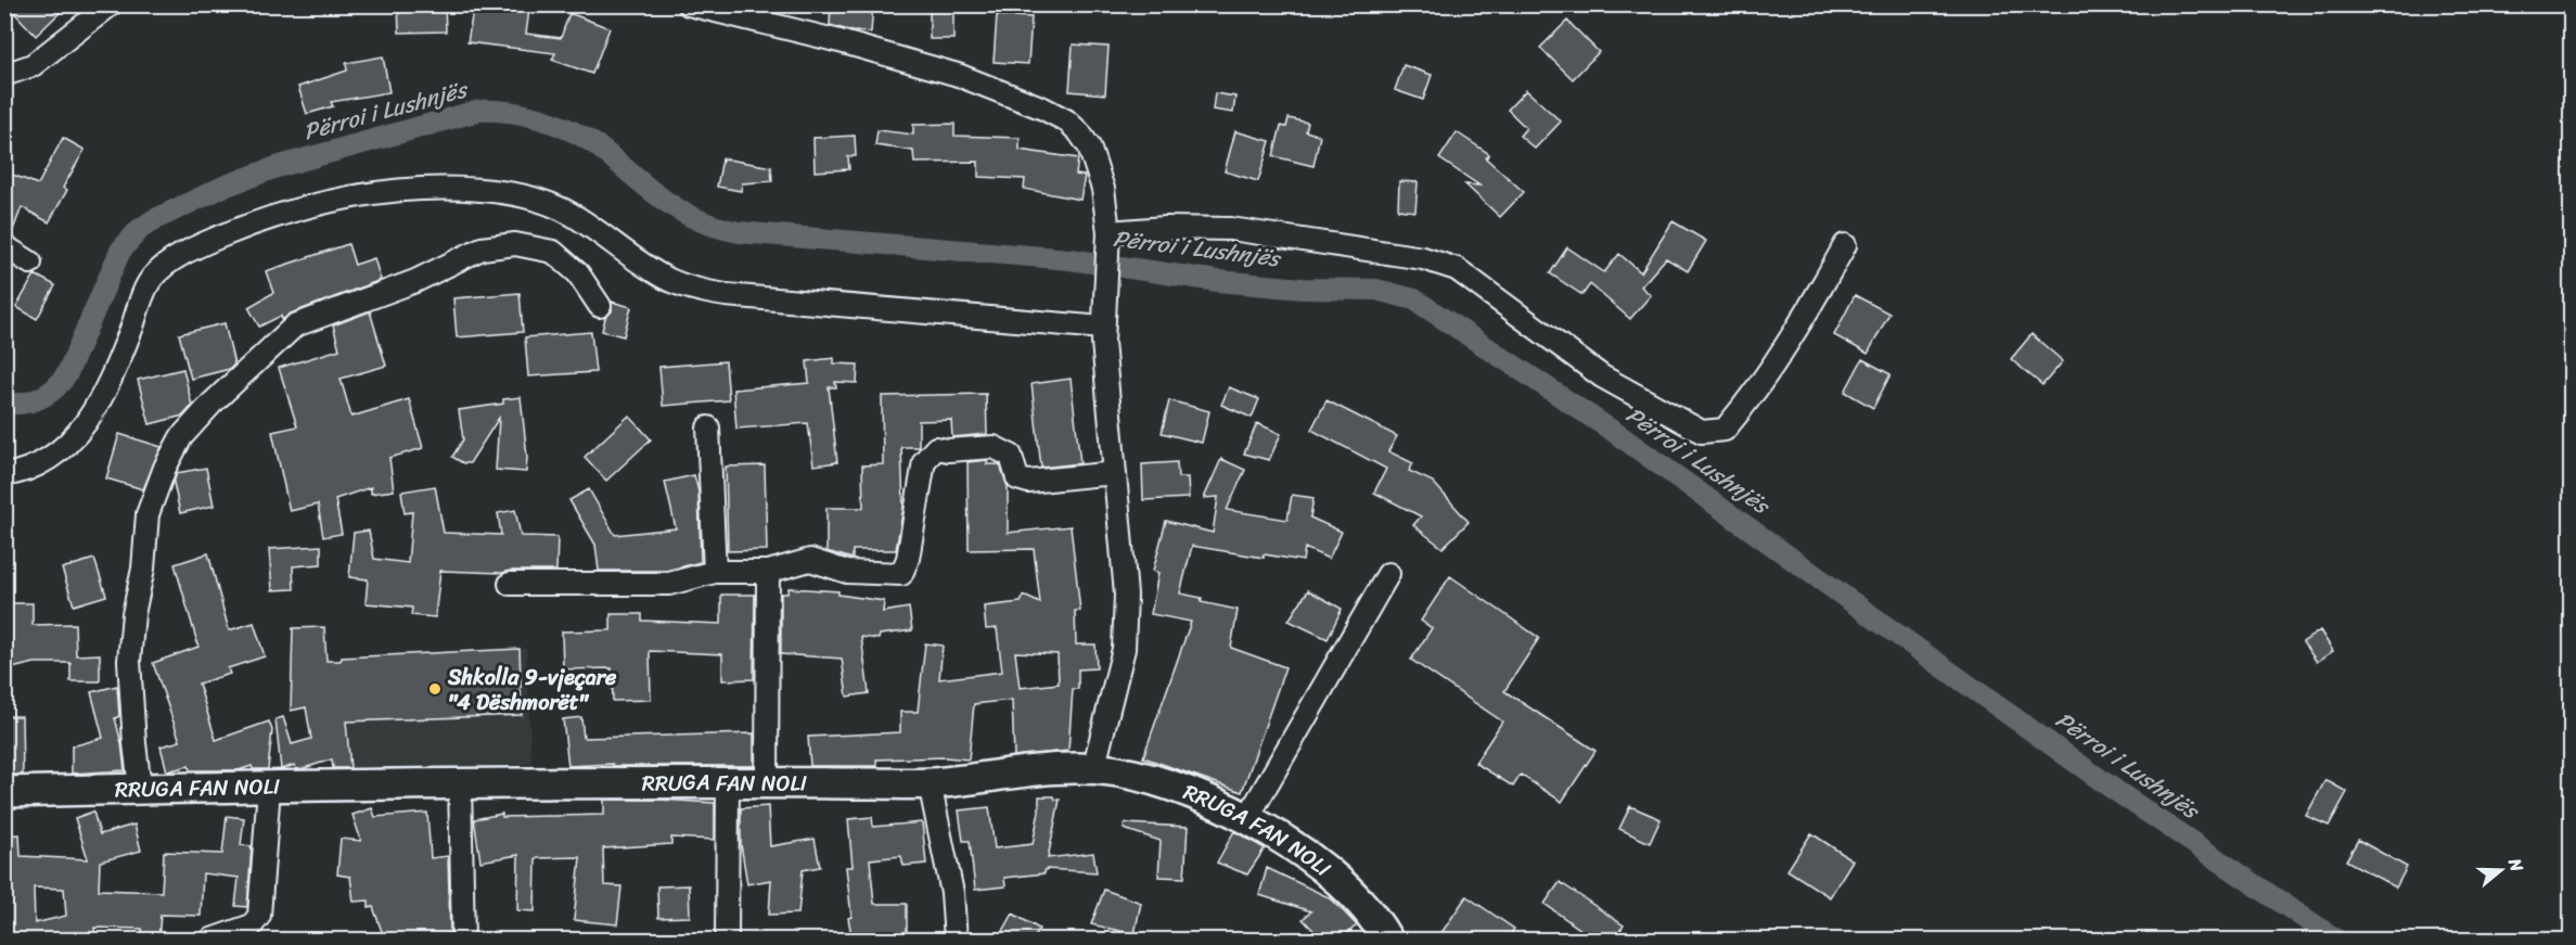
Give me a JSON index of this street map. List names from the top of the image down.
{
  "streets": {
    "main road": ["RRUGA FAN NOLI"]
  },
  "water": ["Përroi i Lushnjës"],
  "places": ["Shkolla 9-vjeçare \"4 Dëshmorët\""],
  "north": "right"
}
